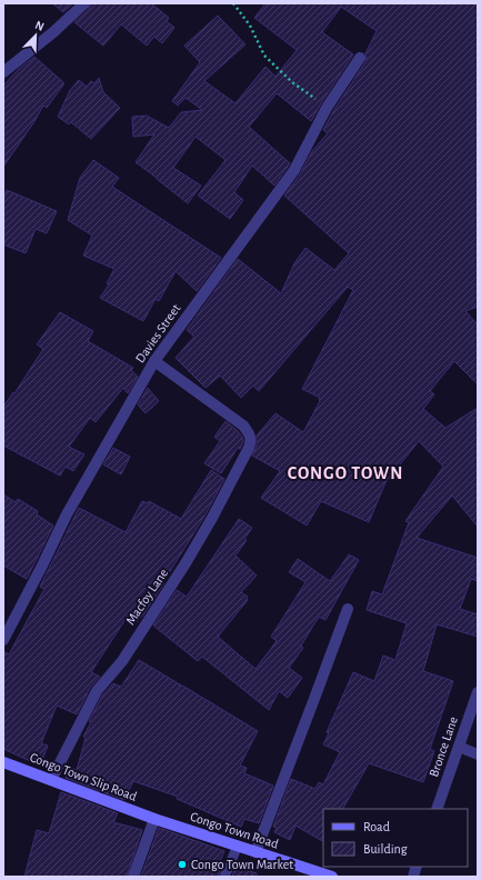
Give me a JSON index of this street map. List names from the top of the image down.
{
  "streets": {
    "main road": ["Congo Town Slip Road", "Congo Town Road"],
    "street": ["Davies Street", "Macfoy Lane", "Bronce Lane"]
  },
  "crossings": [
    ["Davies Street", "Macfoy Lane"],
    ["Macfoy Lane", "Congo Town Slip Road"],
    ["Congo Town Slip Road", "Congo Town Road"]
  ],
  "districts": ["CONGO TOWN"],
  "places": ["Congo Town Market"],
  "legend": ["Road", "Building"],
  "north": "top right"
}
